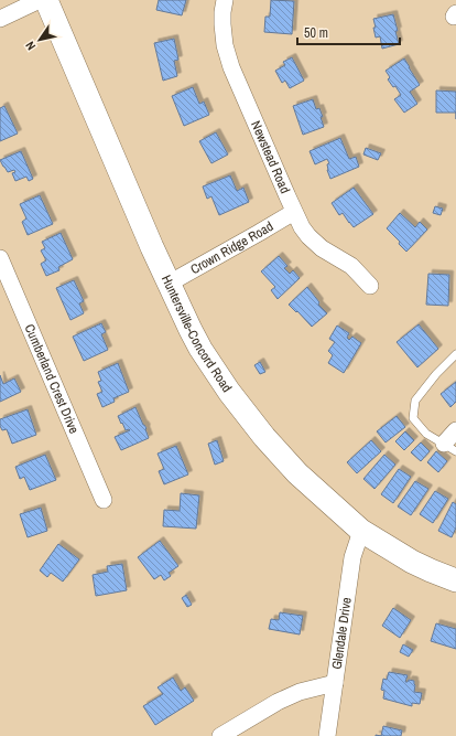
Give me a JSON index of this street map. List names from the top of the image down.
{
  "streets": {
    "main road": ["Huntersville-Concord Road"],
    "street": [
      "Newstead Road",
      "Crown Ridge Road",
      "Cumberland Crest Drive",
      "Glendale Drive"
    ]
  },
  "crossings": [
    ["Newstead Road", "Crown Ridge Road"],
    ["Crown Ridge Road", "Huntersville-Concord Road"],
    ["Huntersville-Concord Road", "Glendale Drive"]
  ],
  "scale_bar": "50 m",
  "north": "bottom left"
}
